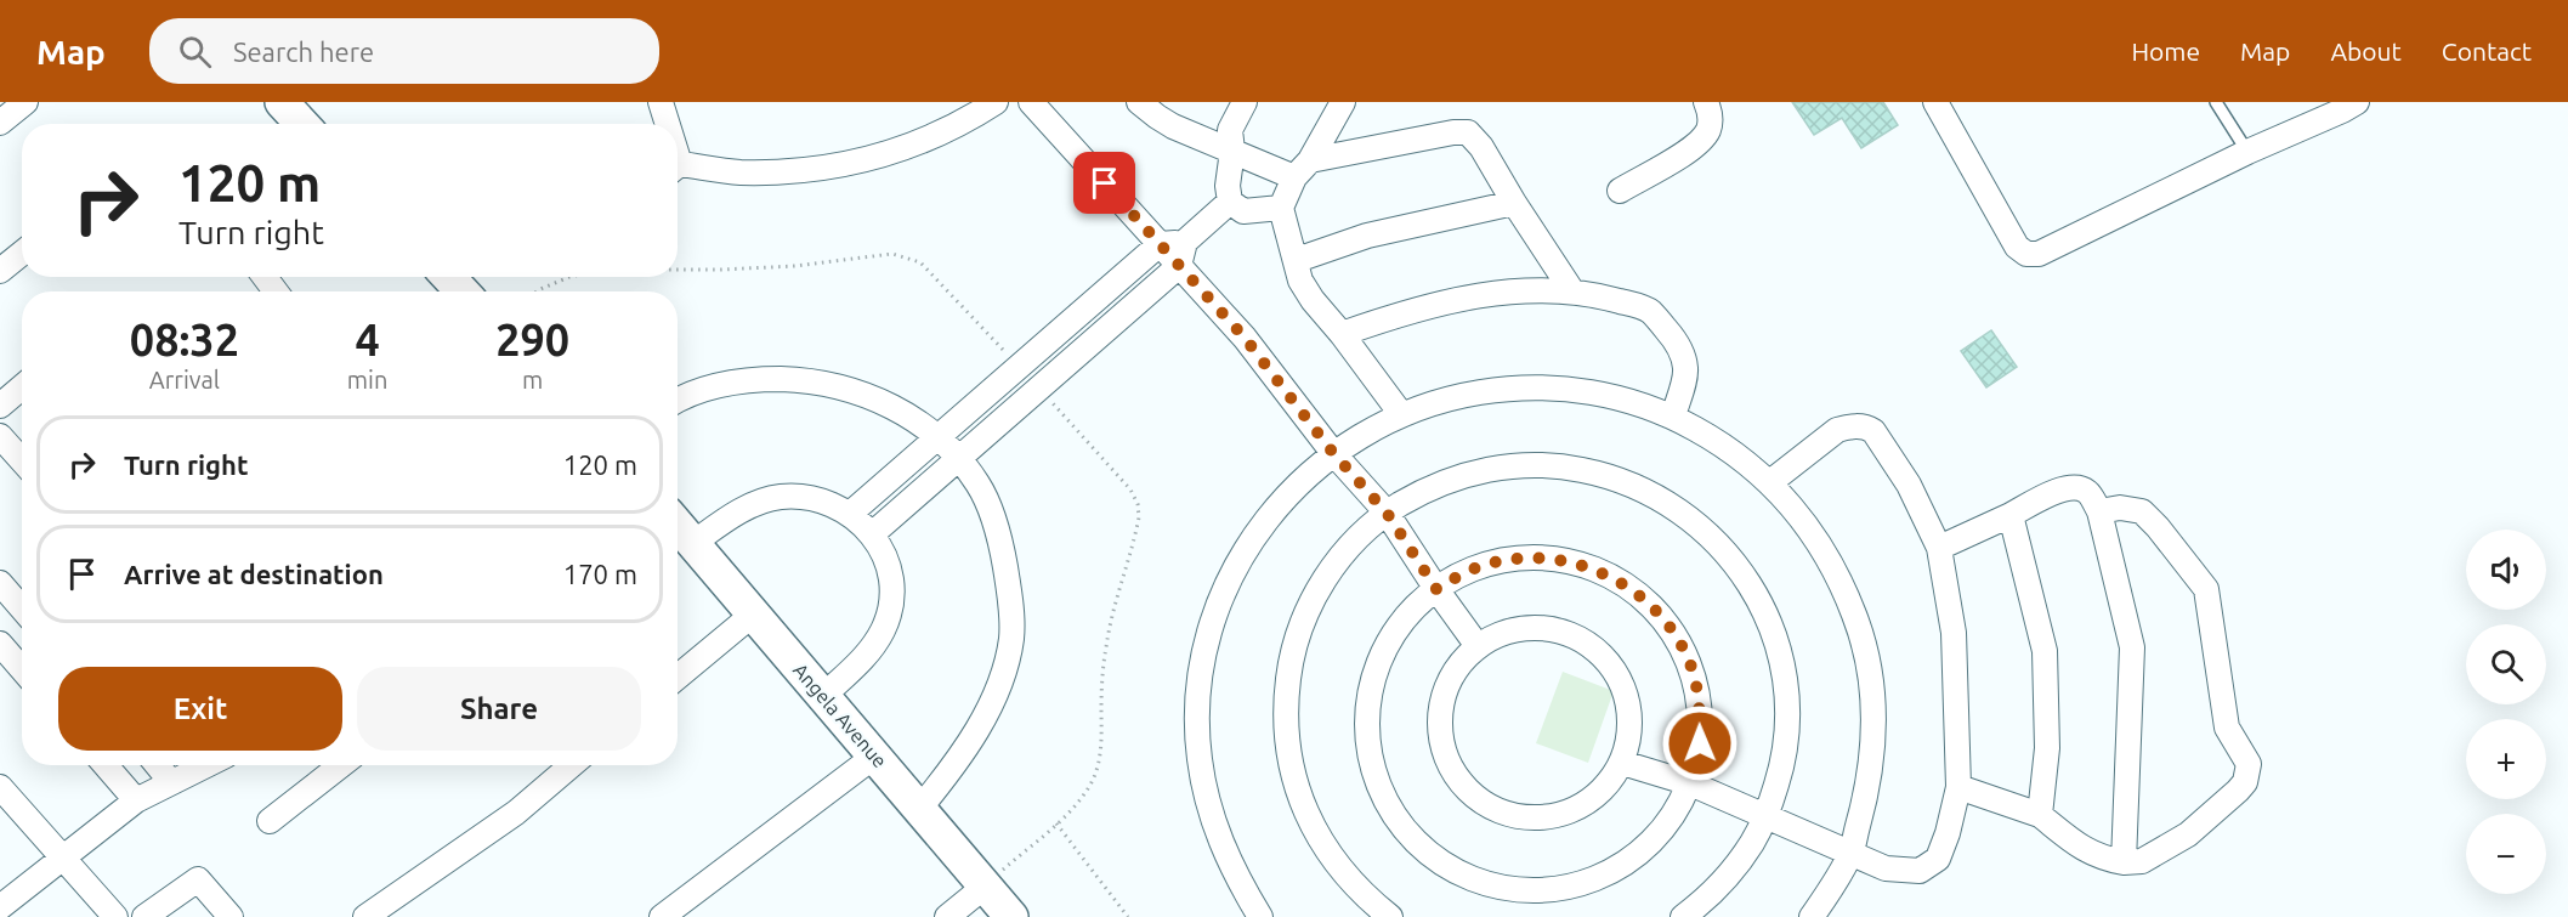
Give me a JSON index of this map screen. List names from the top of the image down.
{
  "streets": {
    "main road": ["Angela Avenue"]
  },
  "page": {
    "header": "Map",
    "search": "Search here",
    "nav": [
      "Home",
      "Map",
      "About",
      "Contact"
    ],
    "turn": ["120 m", "Turn right"],
    "eta": [
      "08:32",
      "Arrival",
      "4",
      "min",
      "290",
      "m"
    ],
    "list": [
      {
        "name": "Turn right",
        "value": "120 m"
      },
      {
        "name": "Arrive at destination",
        "value": "170 m"
      }
    ],
    "map_buttons": ["+", "−"],
    "buttons": ["Exit", "Share"]
  }
}
